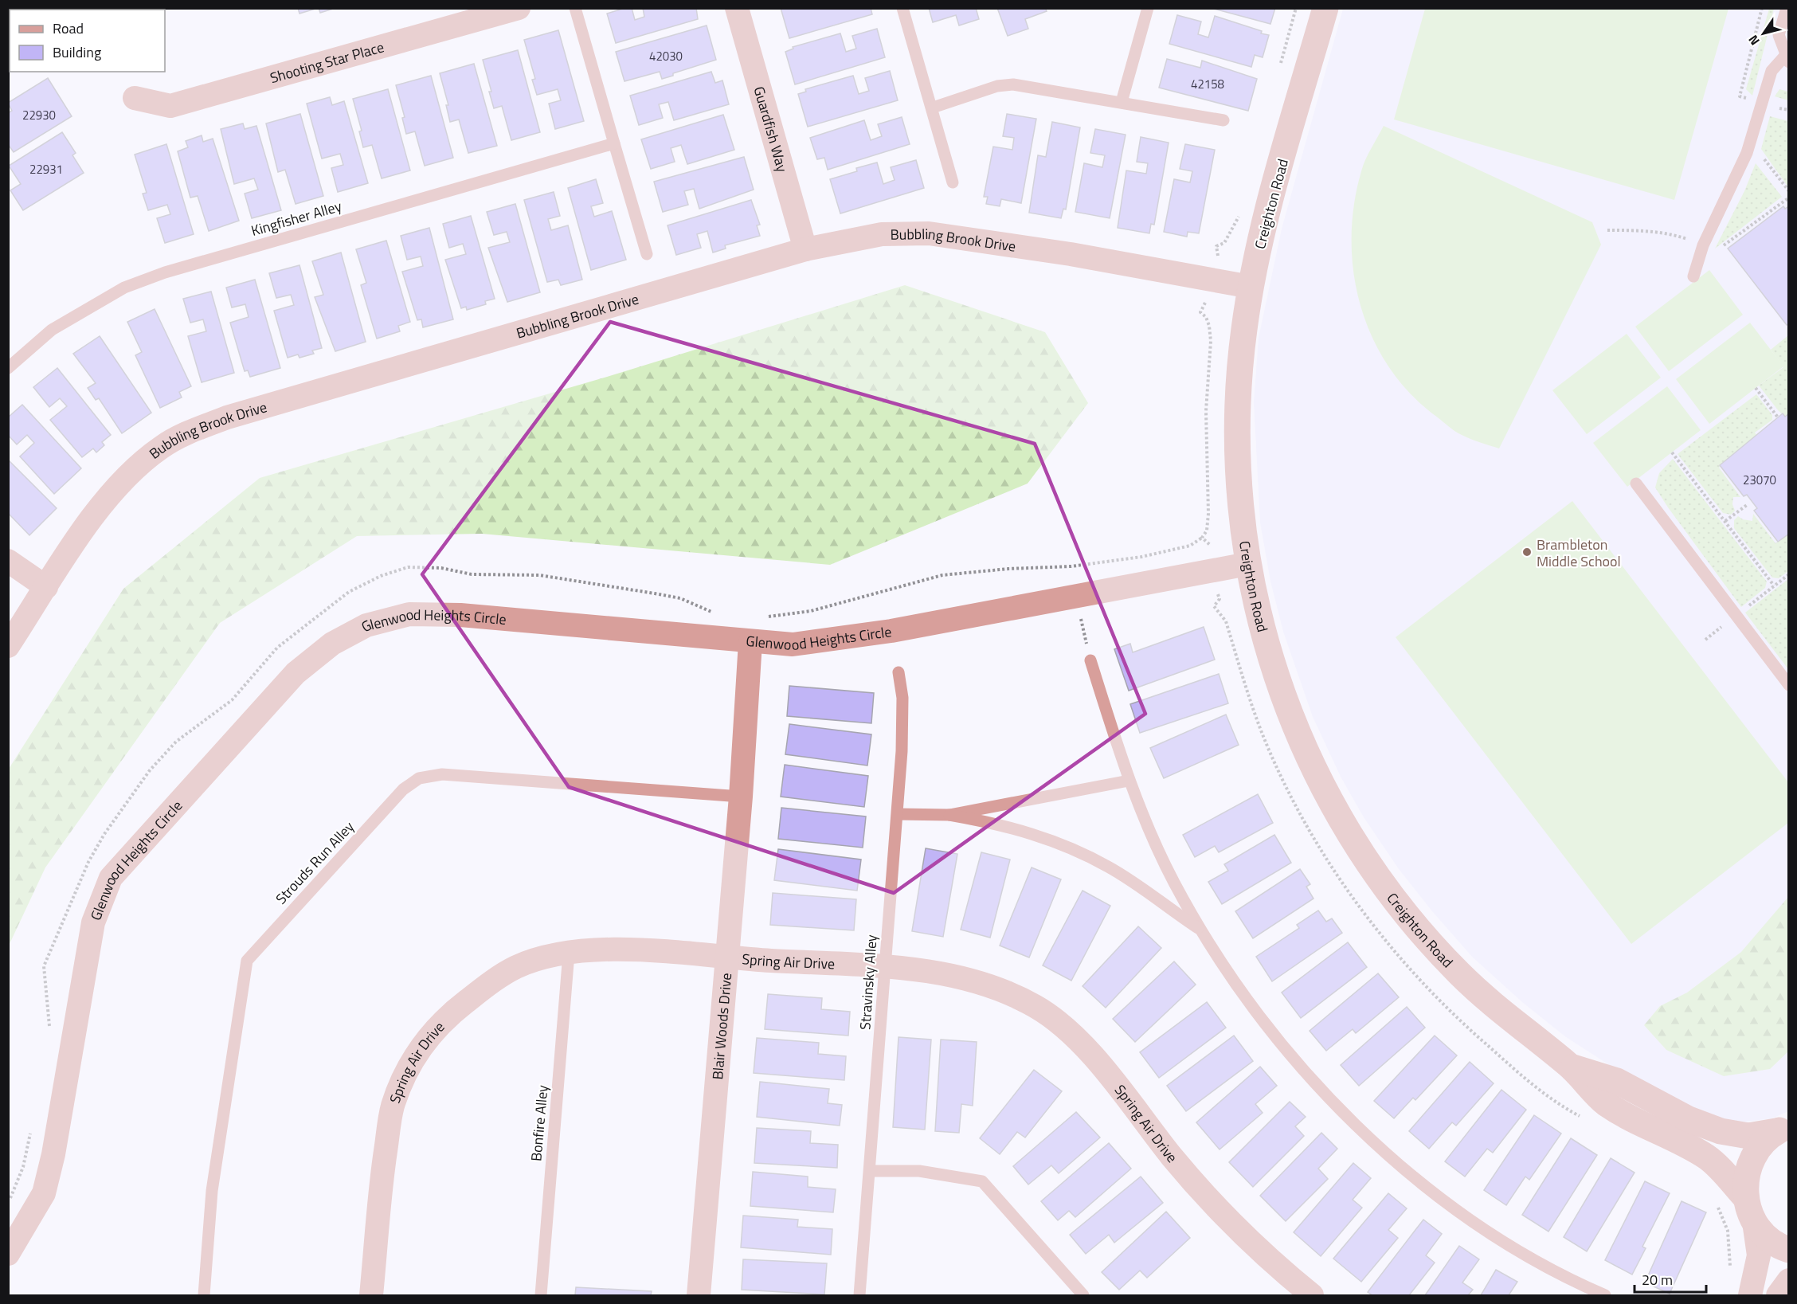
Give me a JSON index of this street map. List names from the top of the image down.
{
  "streets": {
    "street": [
      "Shooting Star Place",
      "Guardfish Way",
      "Creighton Road",
      "Bubbling Brook Drive",
      "Glenwood Heights Circle",
      "Spring Air Drive",
      "Blair Woods Drive"
    ],
    "lane": [
      "Kingfisher Alley",
      "Strouds Run Alley",
      "Stravinsky Alley",
      "Bonfire Alley"
    ]
  },
  "crossings": [
    ["Guardfish Way", "Bubbling Brook Drive"],
    ["Creighton Road", "Bubbling Brook Drive"],
    ["Creighton Road", "Glenwood Heights Circle"],
    ["Glenwood Heights Circle", "Blair Woods Drive"],
    ["Strouds Run Alley", "Blair Woods Drive"],
    ["Spring Air Drive", "Stravinsky Alley"],
    ["Spring Air Drive", "Blair Woods Drive"],
    ["Spring Air Drive", "Bonfire Alley"]
  ],
  "places": ["Brambleton Middle School"],
  "house_numbers": [
    "42030",
    "42158",
    "22930",
    "22931",
    "23070"
  ],
  "legend": ["Road", "Building"],
  "scale_bar": "20 m",
  "north": "bottom left"
}
